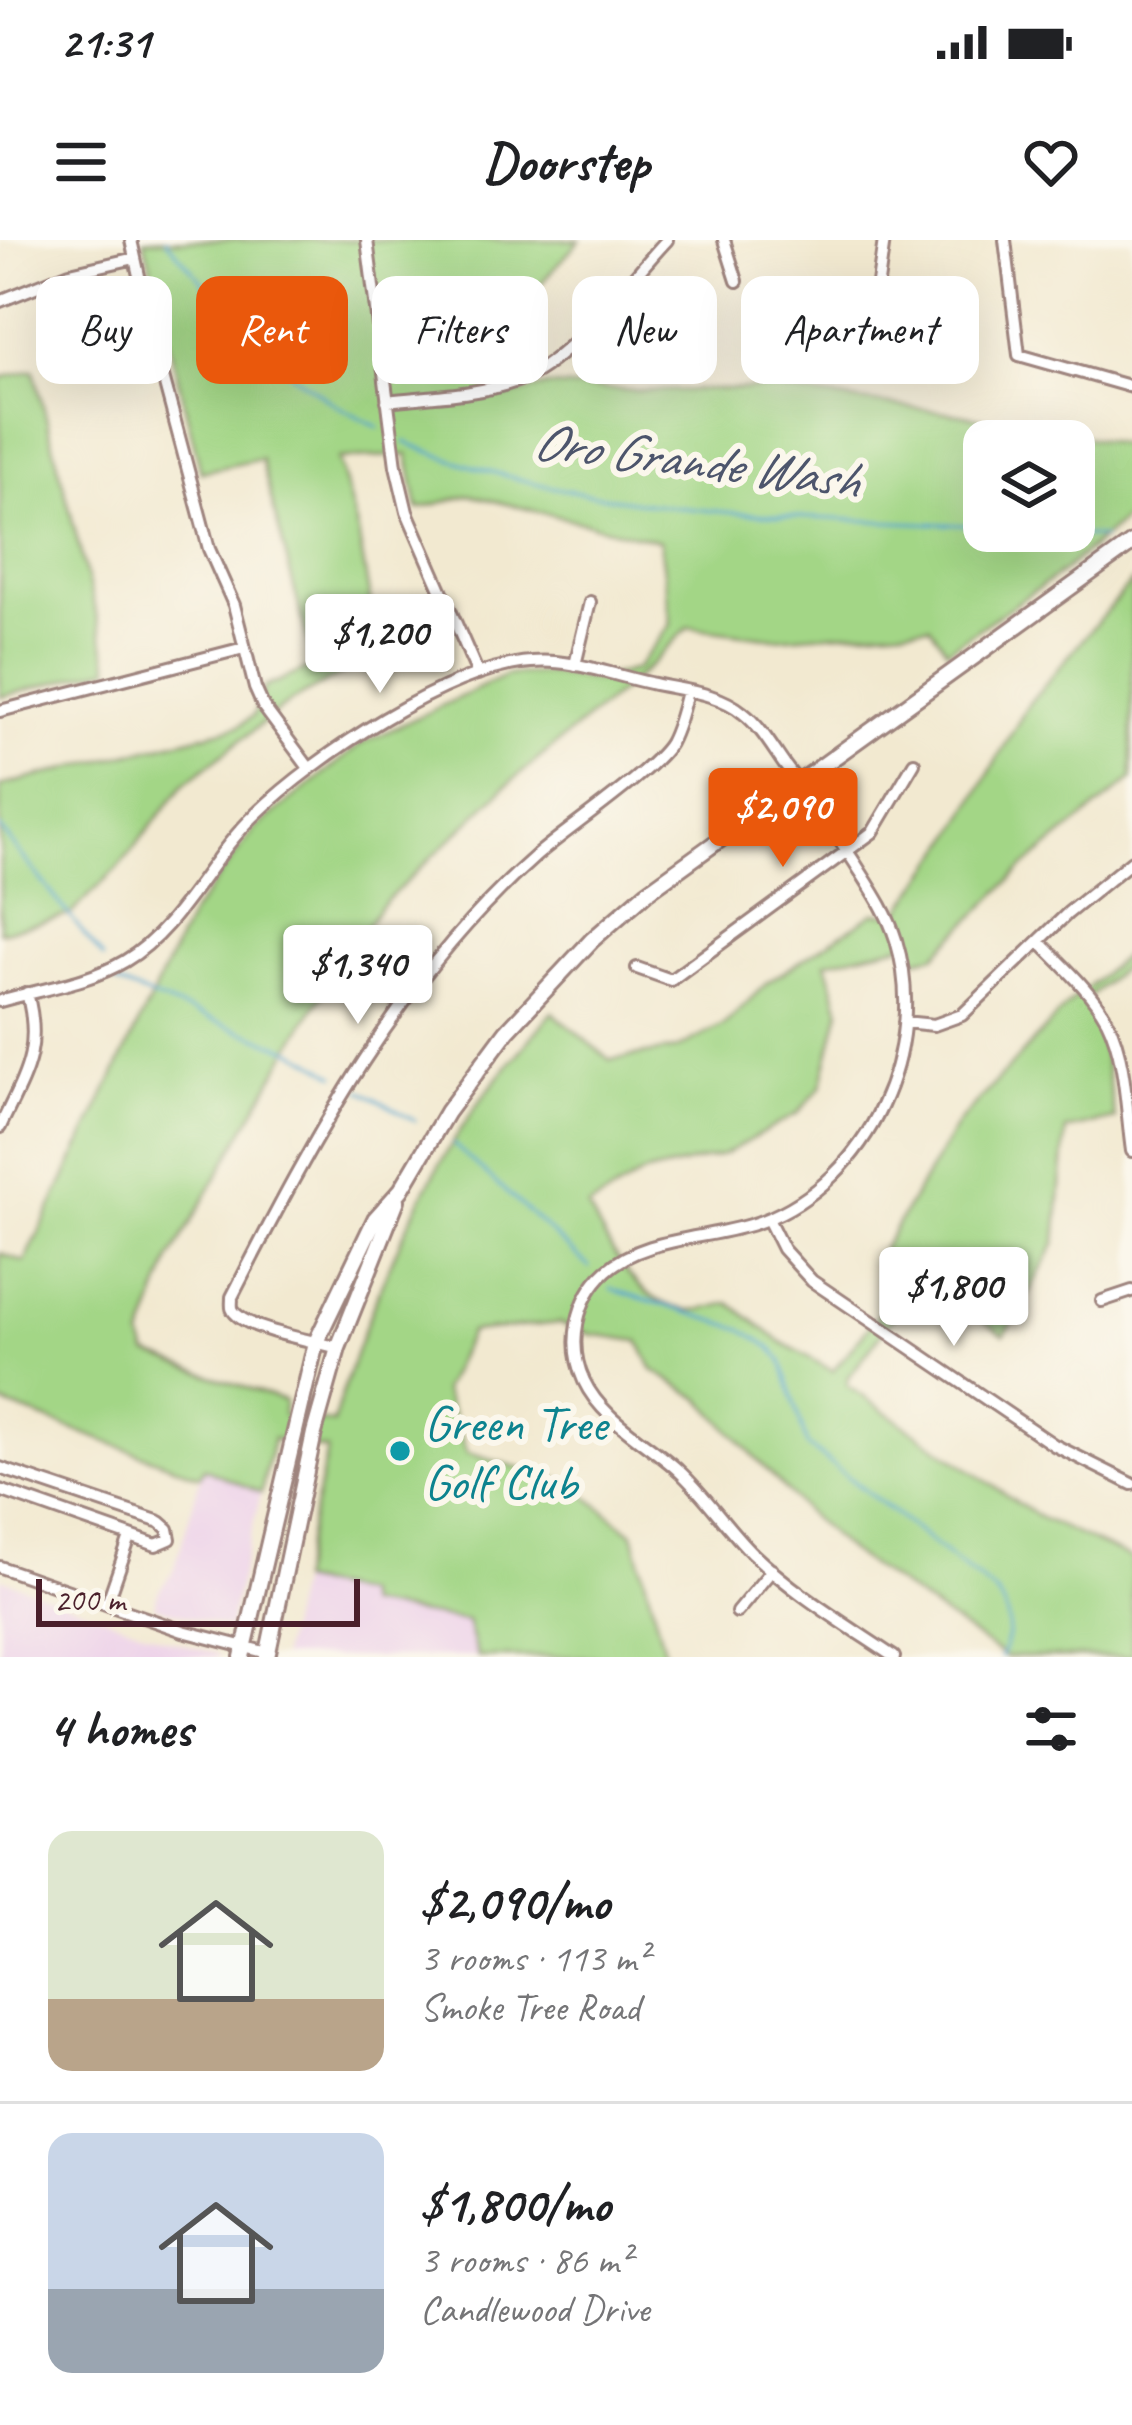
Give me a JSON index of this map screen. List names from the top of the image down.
{
  "water": ["Oro Grande Wash"],
  "places": ["Green Tree Golf Club"],
  "scale_bar": "200 m",
  "page": {
    "status": "21:31",
    "header": "Doorstep",
    "chip": [
      "Buy",
      "Rent",
      "Filters",
      "New",
      "Apartment"
    ],
    "price": [
      "$1,200",
      "$2,090",
      "$1,340",
      "$1,800"
    ],
    "scale": "200 m",
    "heading": "4 homes",
    "list": [
      {
        "name": "$2,090/mo",
        "note": "3 rooms · 113 m² · Smoke Tree Road"
      },
      {
        "name": "$1,800/mo",
        "note": "3 rooms · 86 m² · Candlewood Drive"
      }
    ]
  }
}
